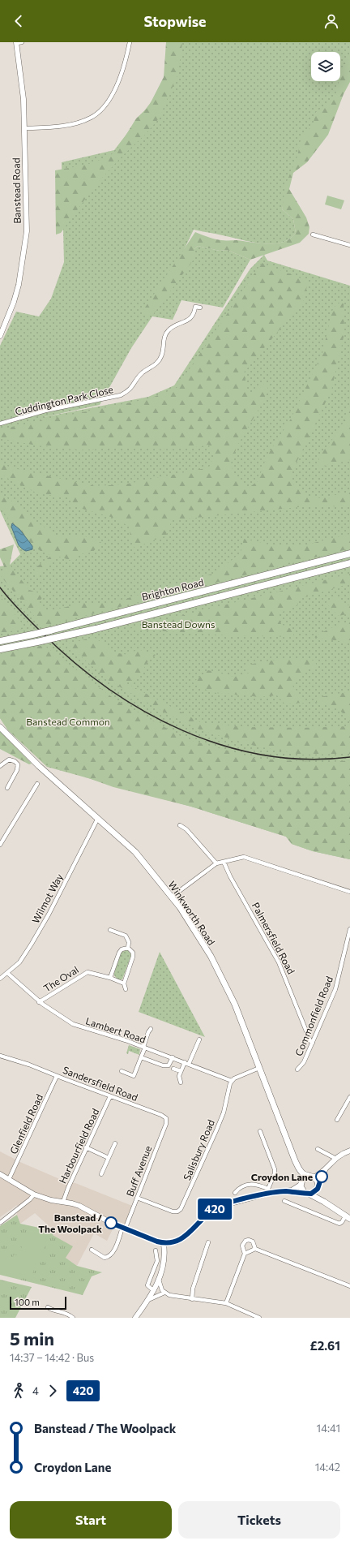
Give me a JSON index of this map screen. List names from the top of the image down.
{
  "streets": {
    "highway": ["Brighton Road"],
    "main road": ["Banstead Road", "Winkworth Road"],
    "street": [
      "Cuddington Park Close",
      "Wilmot Way",
      "Palmersfield Road",
      "The Oval",
      "Commonfield Road",
      "Lambert Road",
      "Sandersfield Road",
      "Glenfield Road",
      "Harbourfield Road",
      "Salisbury Road",
      "Buff Avenue"
    ]
  },
  "crossings": [
    ["Wilmot Way", "Winkworth Road"],
    ["Wilmot Way", "Lambert Road"],
    ["Palmersfield Road", "Commonfield Road"],
    ["The Oval", "Lambert Road"],
    ["Lambert Road", "Salisbury Road"],
    ["Sandersfield Road", "Glenfield Road"],
    ["Sandersfield Road", "Harbourfield Road"],
    ["Sandersfield Road", "Buff Avenue"],
    ["Salisbury Road", "Buff Avenue"]
  ],
  "parks": ["Banstead Downs", "Banstead Common"],
  "places": ["Croydon Lane", "Banstead / The Woolpack"],
  "lines": ["bus line 420"],
  "scale_bar": "100 m",
  "page": {
    "header": "Stopwise",
    "on_map": "420",
    "scale": "100 m",
    "heading": ["5 min", "14:37 – 14:42 · Bus", "£2.61"],
    "legs": ["4", "420"],
    "list": [
      {
        "name": "Banstead / The Woolpack",
        "value": "14:41"
      },
      {
        "name": "Croydon Lane",
        "value": "14:42"
      }
    ],
    "buttons": ["Start", "Tickets"]
  }
}
